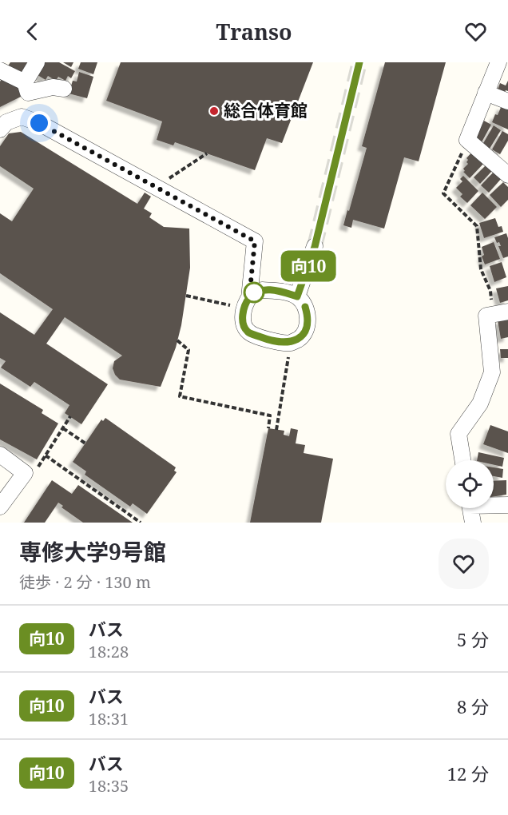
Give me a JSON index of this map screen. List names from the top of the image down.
{
  "places": ["総合体育館"],
  "lines": ["bus line 向10"],
  "page": {
    "header": "Transo",
    "on_map": "向10",
    "heading": ["専修大学9号館", "徒歩 · 2 分 · 130 m"],
    "list": [
      {
        "mark": "向10",
        "name": "バス",
        "note": "18:28",
        "value": "5 分"
      },
      {
        "mark": "向10",
        "name": "バス",
        "note": "18:31",
        "value": "8 分"
      },
      {
        "mark": "向10",
        "name": "バス",
        "note": "18:35",
        "value": "12 分"
      }
    ]
  }
}
